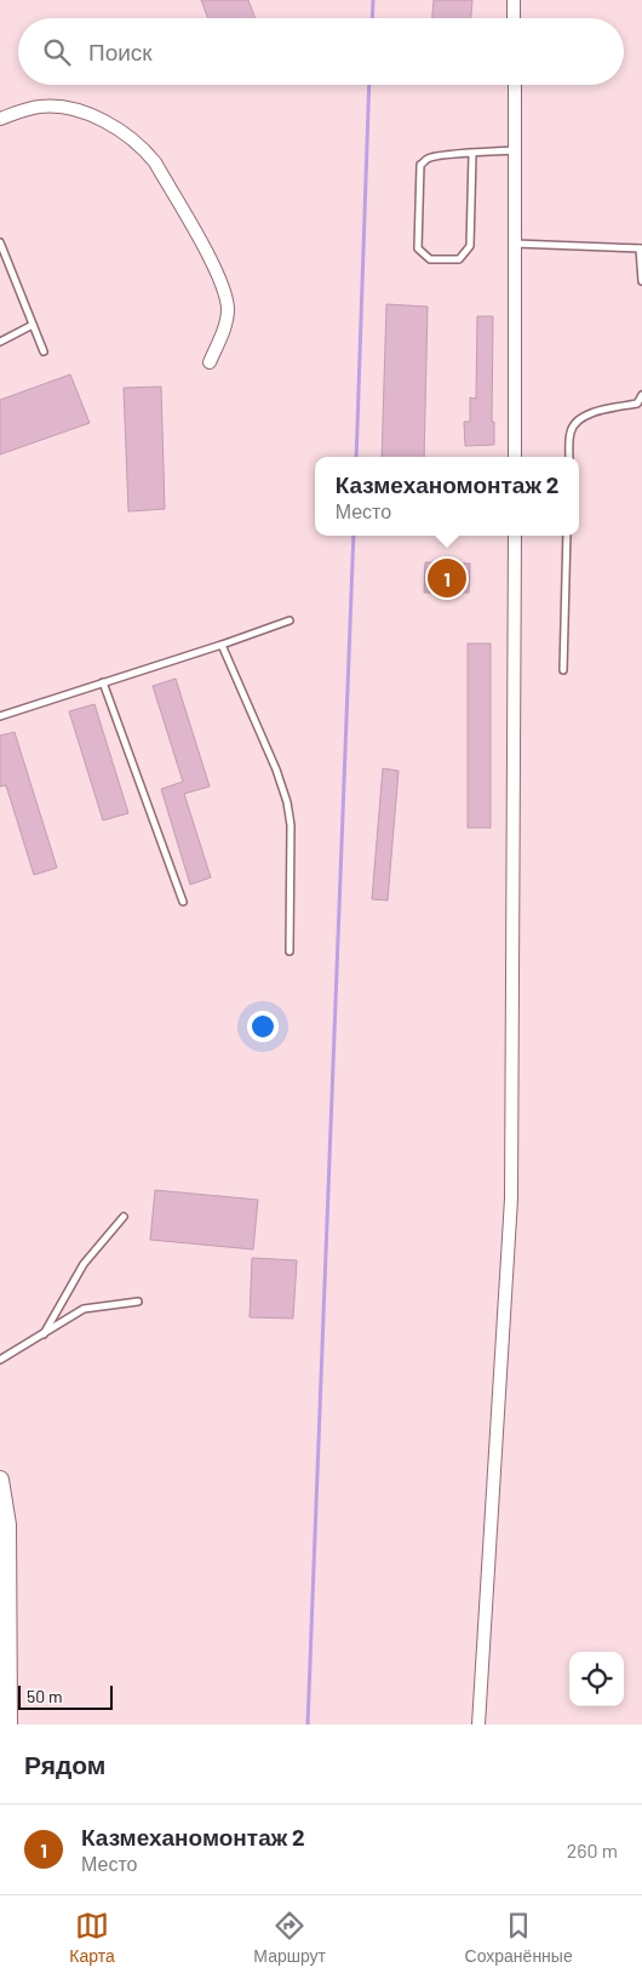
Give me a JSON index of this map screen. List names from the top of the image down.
{
  "scale_bar": "50 m",
  "page": {
    "search": "Поиск",
    "popup": ["Казмеханомонтаж 2", "Место"],
    "pins": "1",
    "scale": "50 m",
    "heading": "Рядом",
    "list": [
      {
        "mark": "1",
        "name": "Казмеханомонтаж 2",
        "note": "Место",
        "value": "260 m"
      }
    ],
    "nav": ["Карта", "Маршрут", "Сохранённые"]
  }
}
